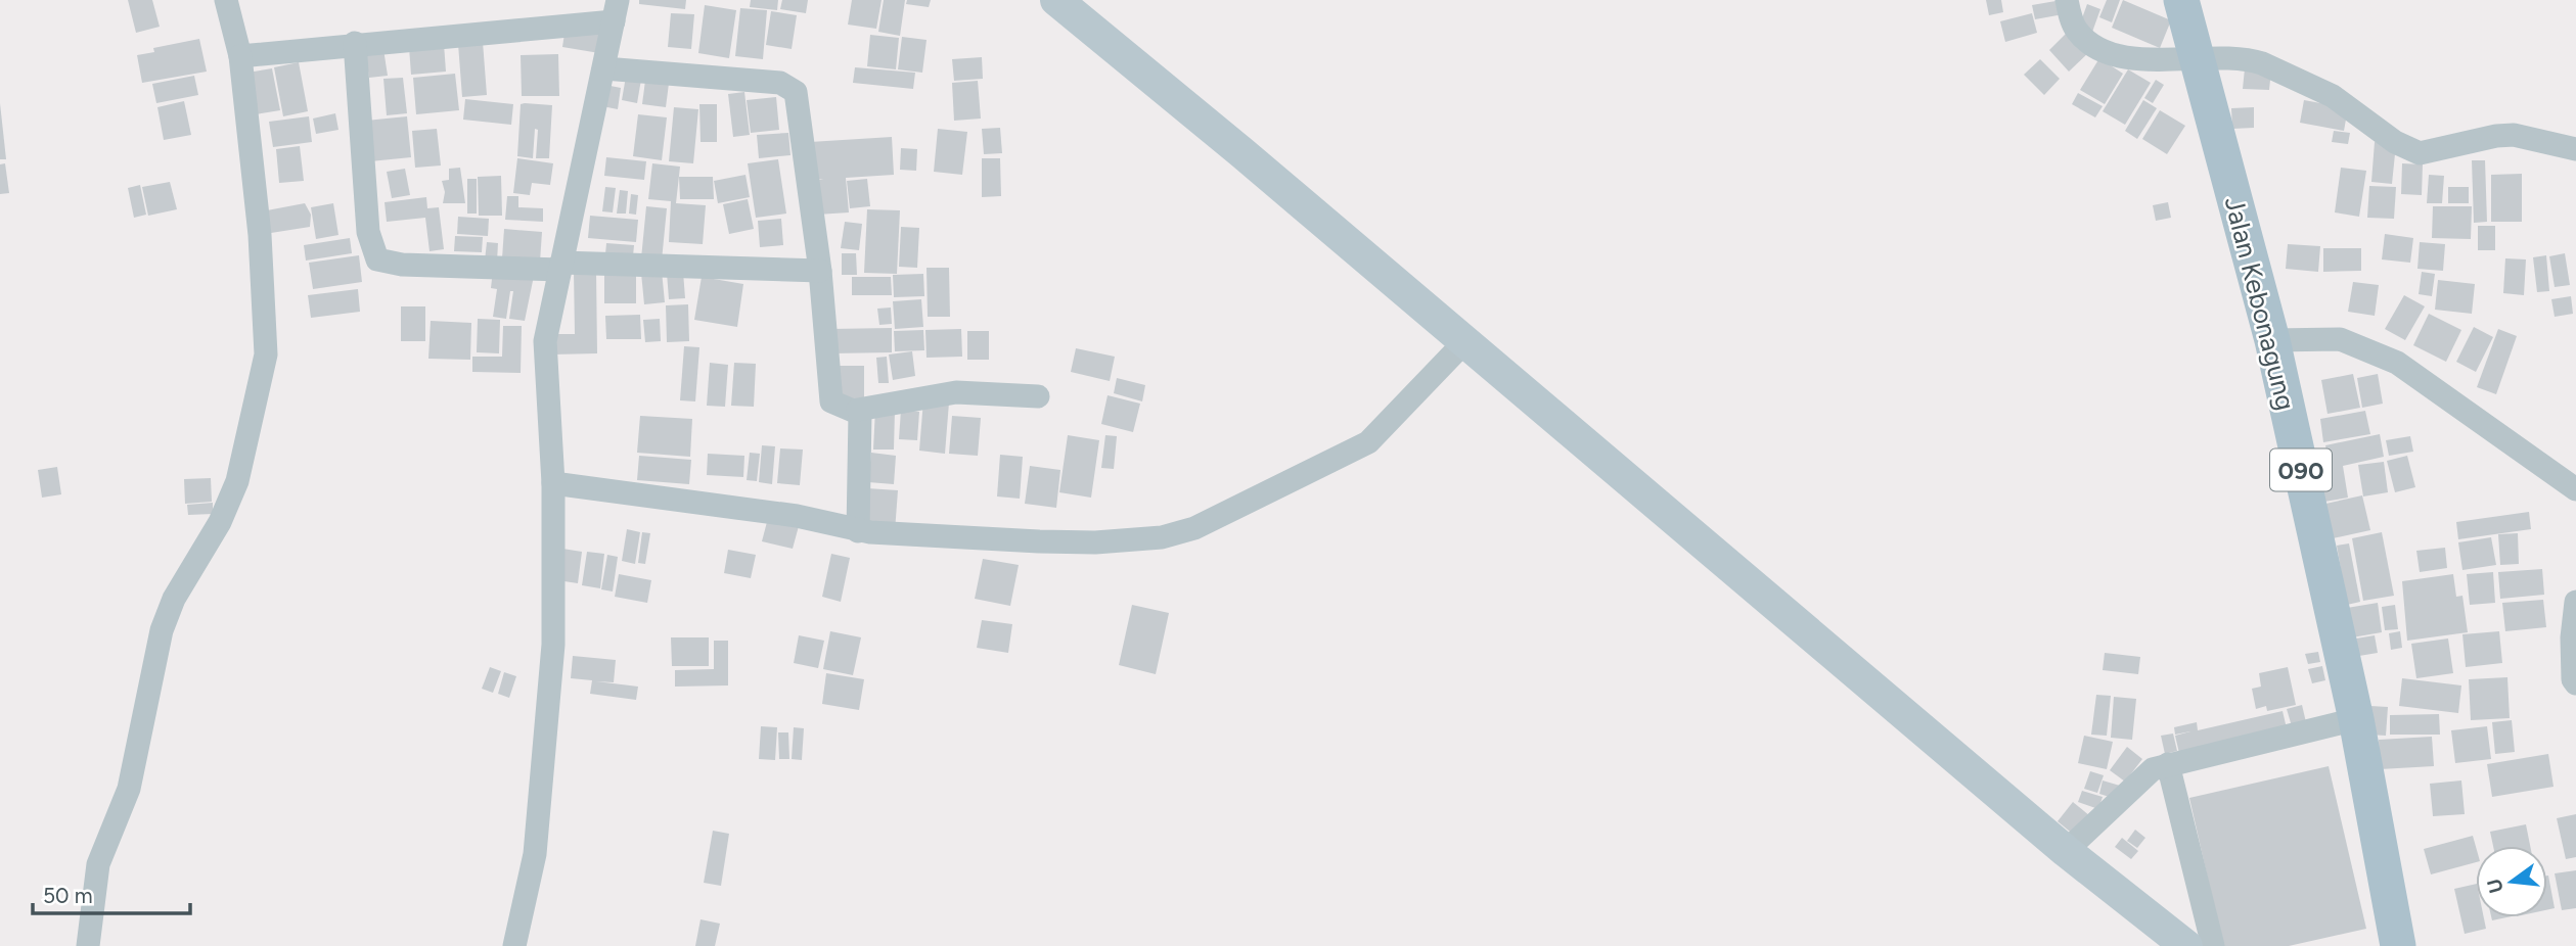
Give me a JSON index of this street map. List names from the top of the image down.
{
  "streets": {
    "main road": ["Jalan Kebonagung", "090"]
  },
  "scale_bar": "50 m",
  "north": "left"
}
